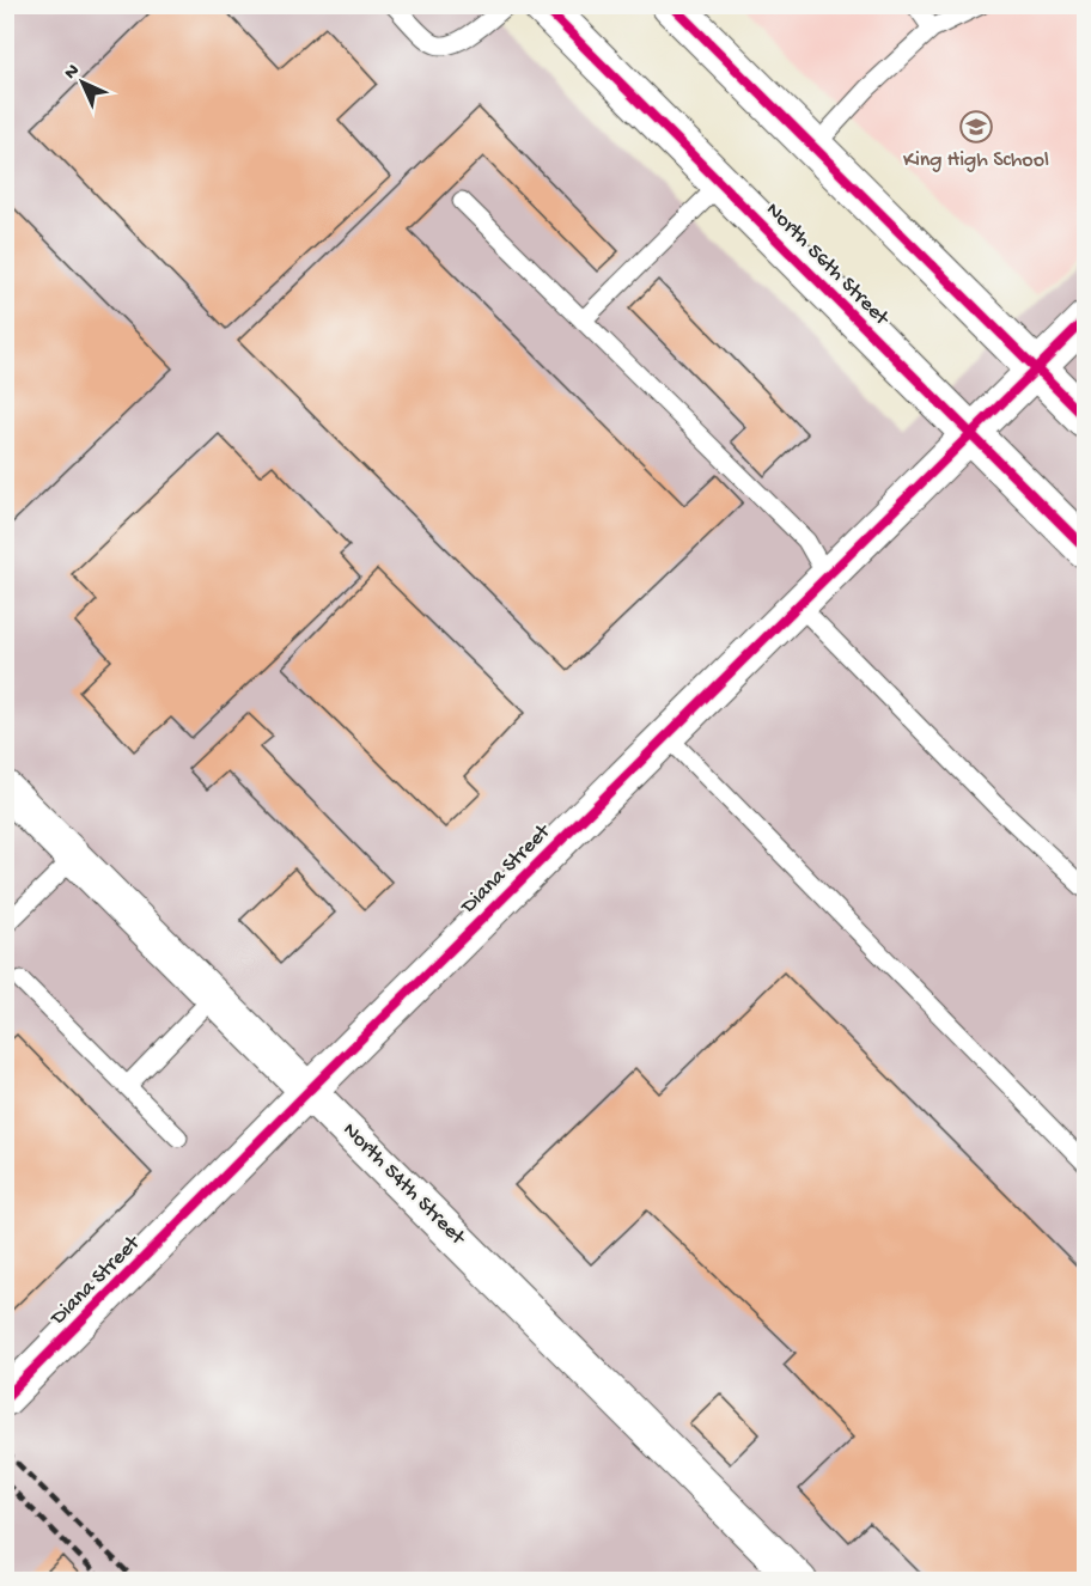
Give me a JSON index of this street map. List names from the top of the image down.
{
  "streets": {
    "main road": ["North 56th Street"],
    "street": ["Diana Street", "North 54th Street"]
  },
  "crossings": [
    ["North 56th Street", "Diana Street"],
    ["Diana Street", "North 54th Street"]
  ],
  "places": {
    "school or university": ["King High School"]
  },
  "north": "top left"
}
